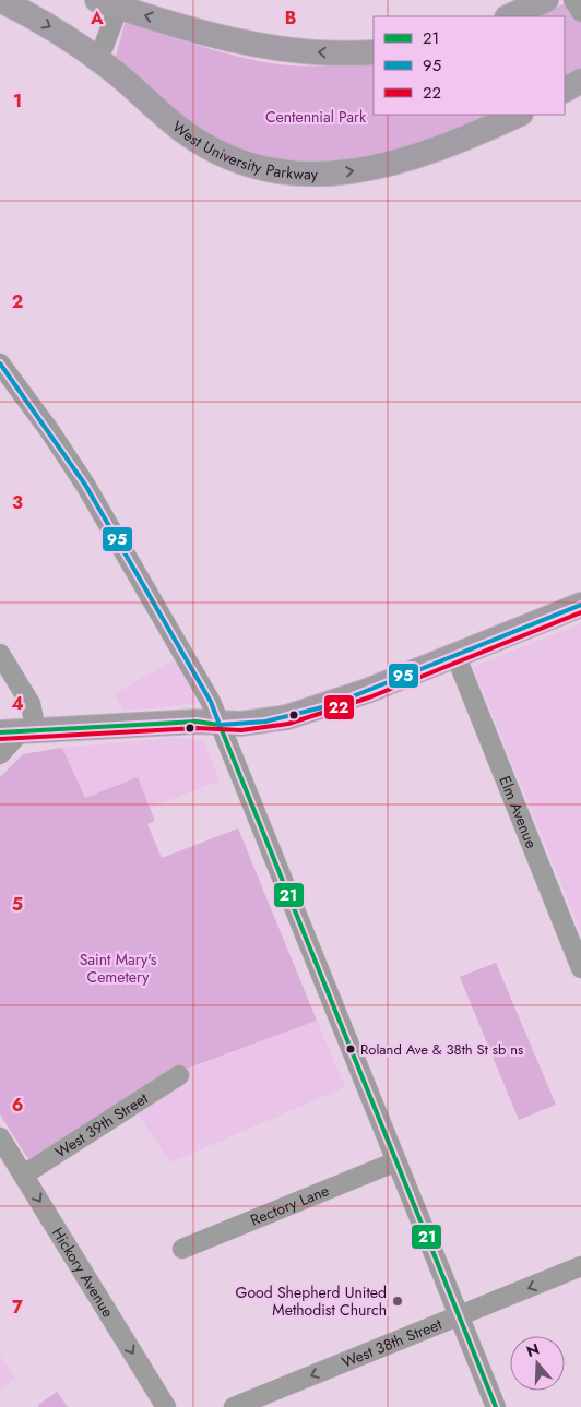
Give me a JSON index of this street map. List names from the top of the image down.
{
  "streets": {
    "main road": ["West University Parkway"],
    "street": [
      "Elm Avenue",
      "West 39th Street",
      "Rectory Lane",
      "Hickory Avenue",
      "West 38th Street"
    ]
  },
  "crossings": [
    ["West 39th Street", "Hickory Avenue"]
  ],
  "one_way": ["Hickory Avenue", "West 38th Street"],
  "parks": ["Centennial Park", "Saint Mary's Cemetery"],
  "places": ["Roland Ave & 38th St sb ns", "Good Shepherd United Methodist Church"],
  "lines": ["transit line 95", "transit line 22", "transit line 21"],
  "legend": ["21", "95", "22"],
  "north": "top",
  "grid": {
    "columns": ["A", "B"],
    "rows": [
      "1",
      "2",
      "3",
      "4",
      "5",
      "6",
      "7"
    ]
  }
}
